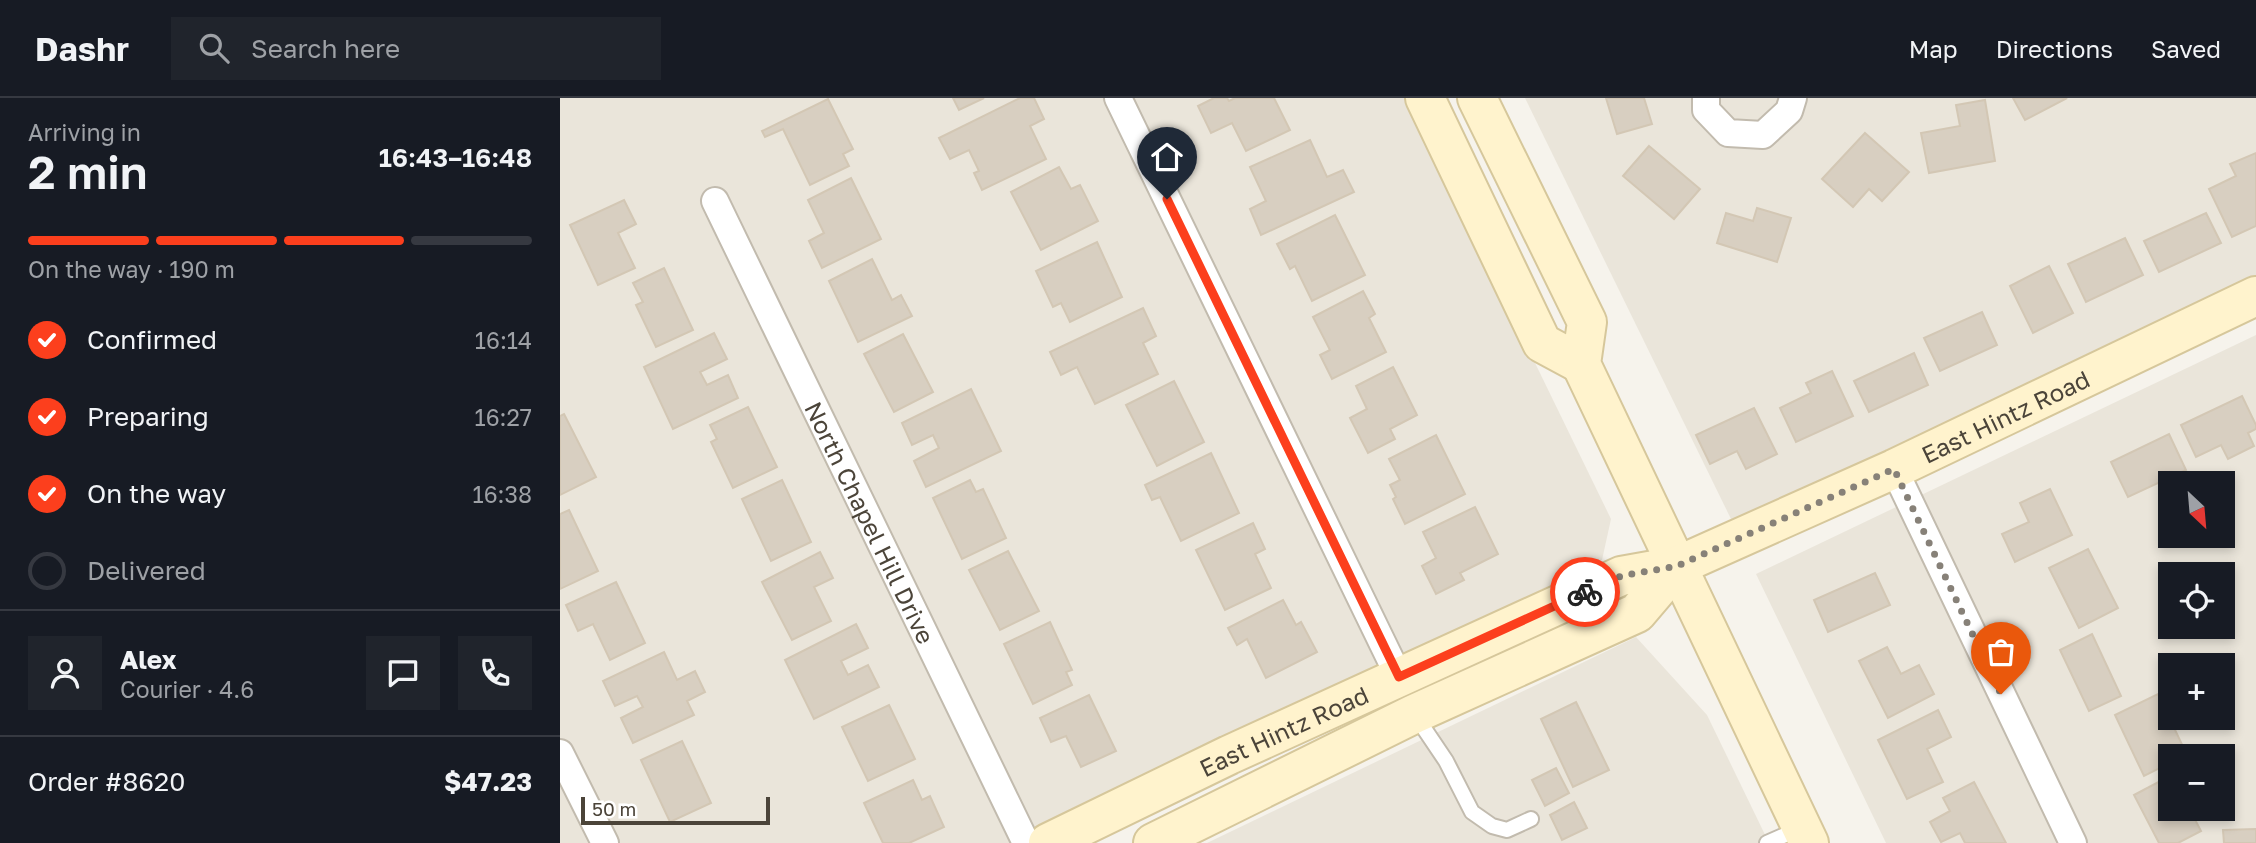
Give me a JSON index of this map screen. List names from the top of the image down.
{
  "streets": {
    "main road": ["East Hintz Road"],
    "street": ["North Chapel Hill Drive"]
  },
  "scale_bar": "50 m",
  "north": "bottom right",
  "page": {
    "header": "Dashr",
    "search": "Search here",
    "nav": ["Map", "Directions", "Saved"],
    "heading": ["2 min", "Arriving in", "16:43–16:48"],
    "panel": [
      "Alex",
      "Courier · 4.6",
      "Order #8620",
      "$47.23"
    ],
    "bar": "On the way · 190 m",
    "list": [
      ["Confirmed", "16:14"],
      ["Preparing", "16:27"],
      ["On the way", "16:38"],
      "Delivered"
    ],
    "map_buttons": ["+", "−"],
    "scale": "50 m"
  }
}
